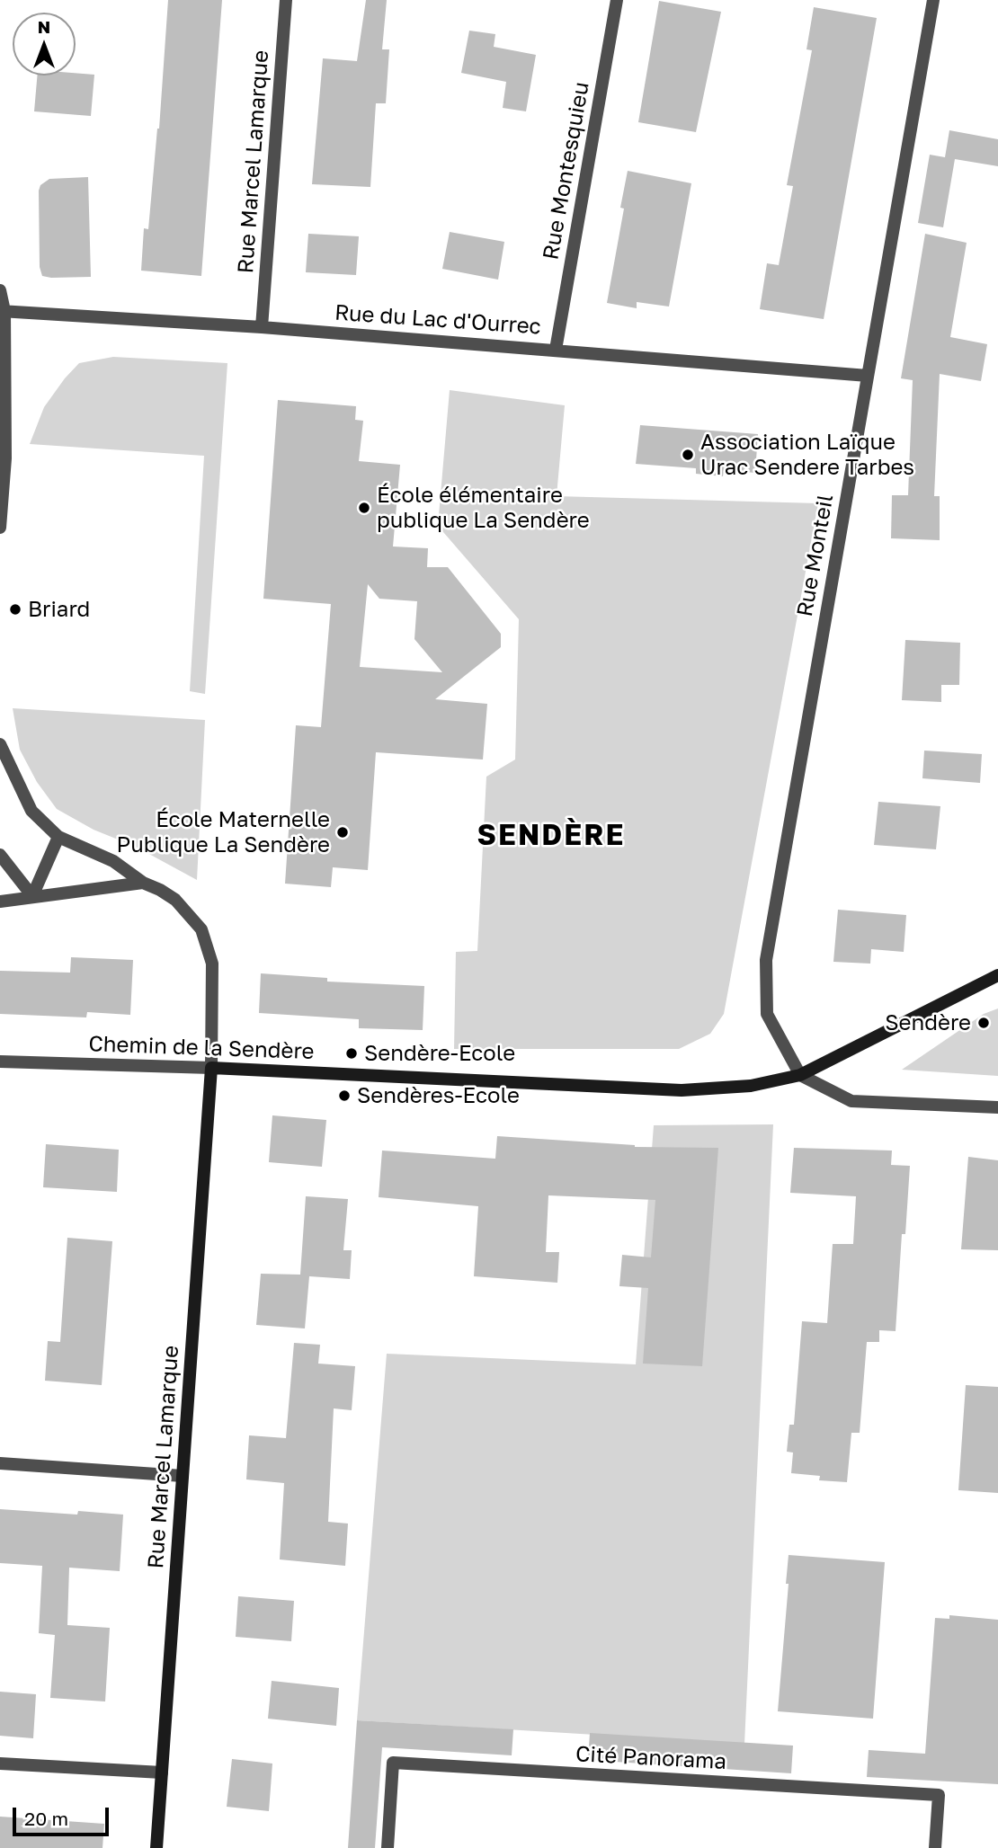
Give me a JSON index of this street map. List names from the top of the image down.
{
  "streets": {
    "street": [
      "Rue Marcel Lamarque",
      "Rue Montesquieu",
      "Rue du Lac d'Ourrec",
      "Rue Monteil",
      "Chemin de la Sendère",
      "Cité Panorama"
    ]
  },
  "crossings": [
    ["Rue Marcel Lamarque", "Rue du Lac d'Ourrec"],
    ["Rue Marcel Lamarque", "Chemin de la Sendère"],
    ["Rue Montesquieu", "Rue du Lac d'Ourrec"],
    ["Rue du Lac d'Ourrec", "Rue Monteil"],
    ["Rue Monteil", "Chemin de la Sendère"]
  ],
  "districts": ["SENDÈRE"],
  "places": [
    "Association Laïque Urac Sendere Tarbes",
    "École élémentaire publique La Sendère",
    "Briard",
    "École Maternelle Publique La Sendère",
    "Sendère",
    "Sendère-Ecole",
    "Sendères-Ecole"
  ],
  "scale_bar": "20 m",
  "north": "top"
}
